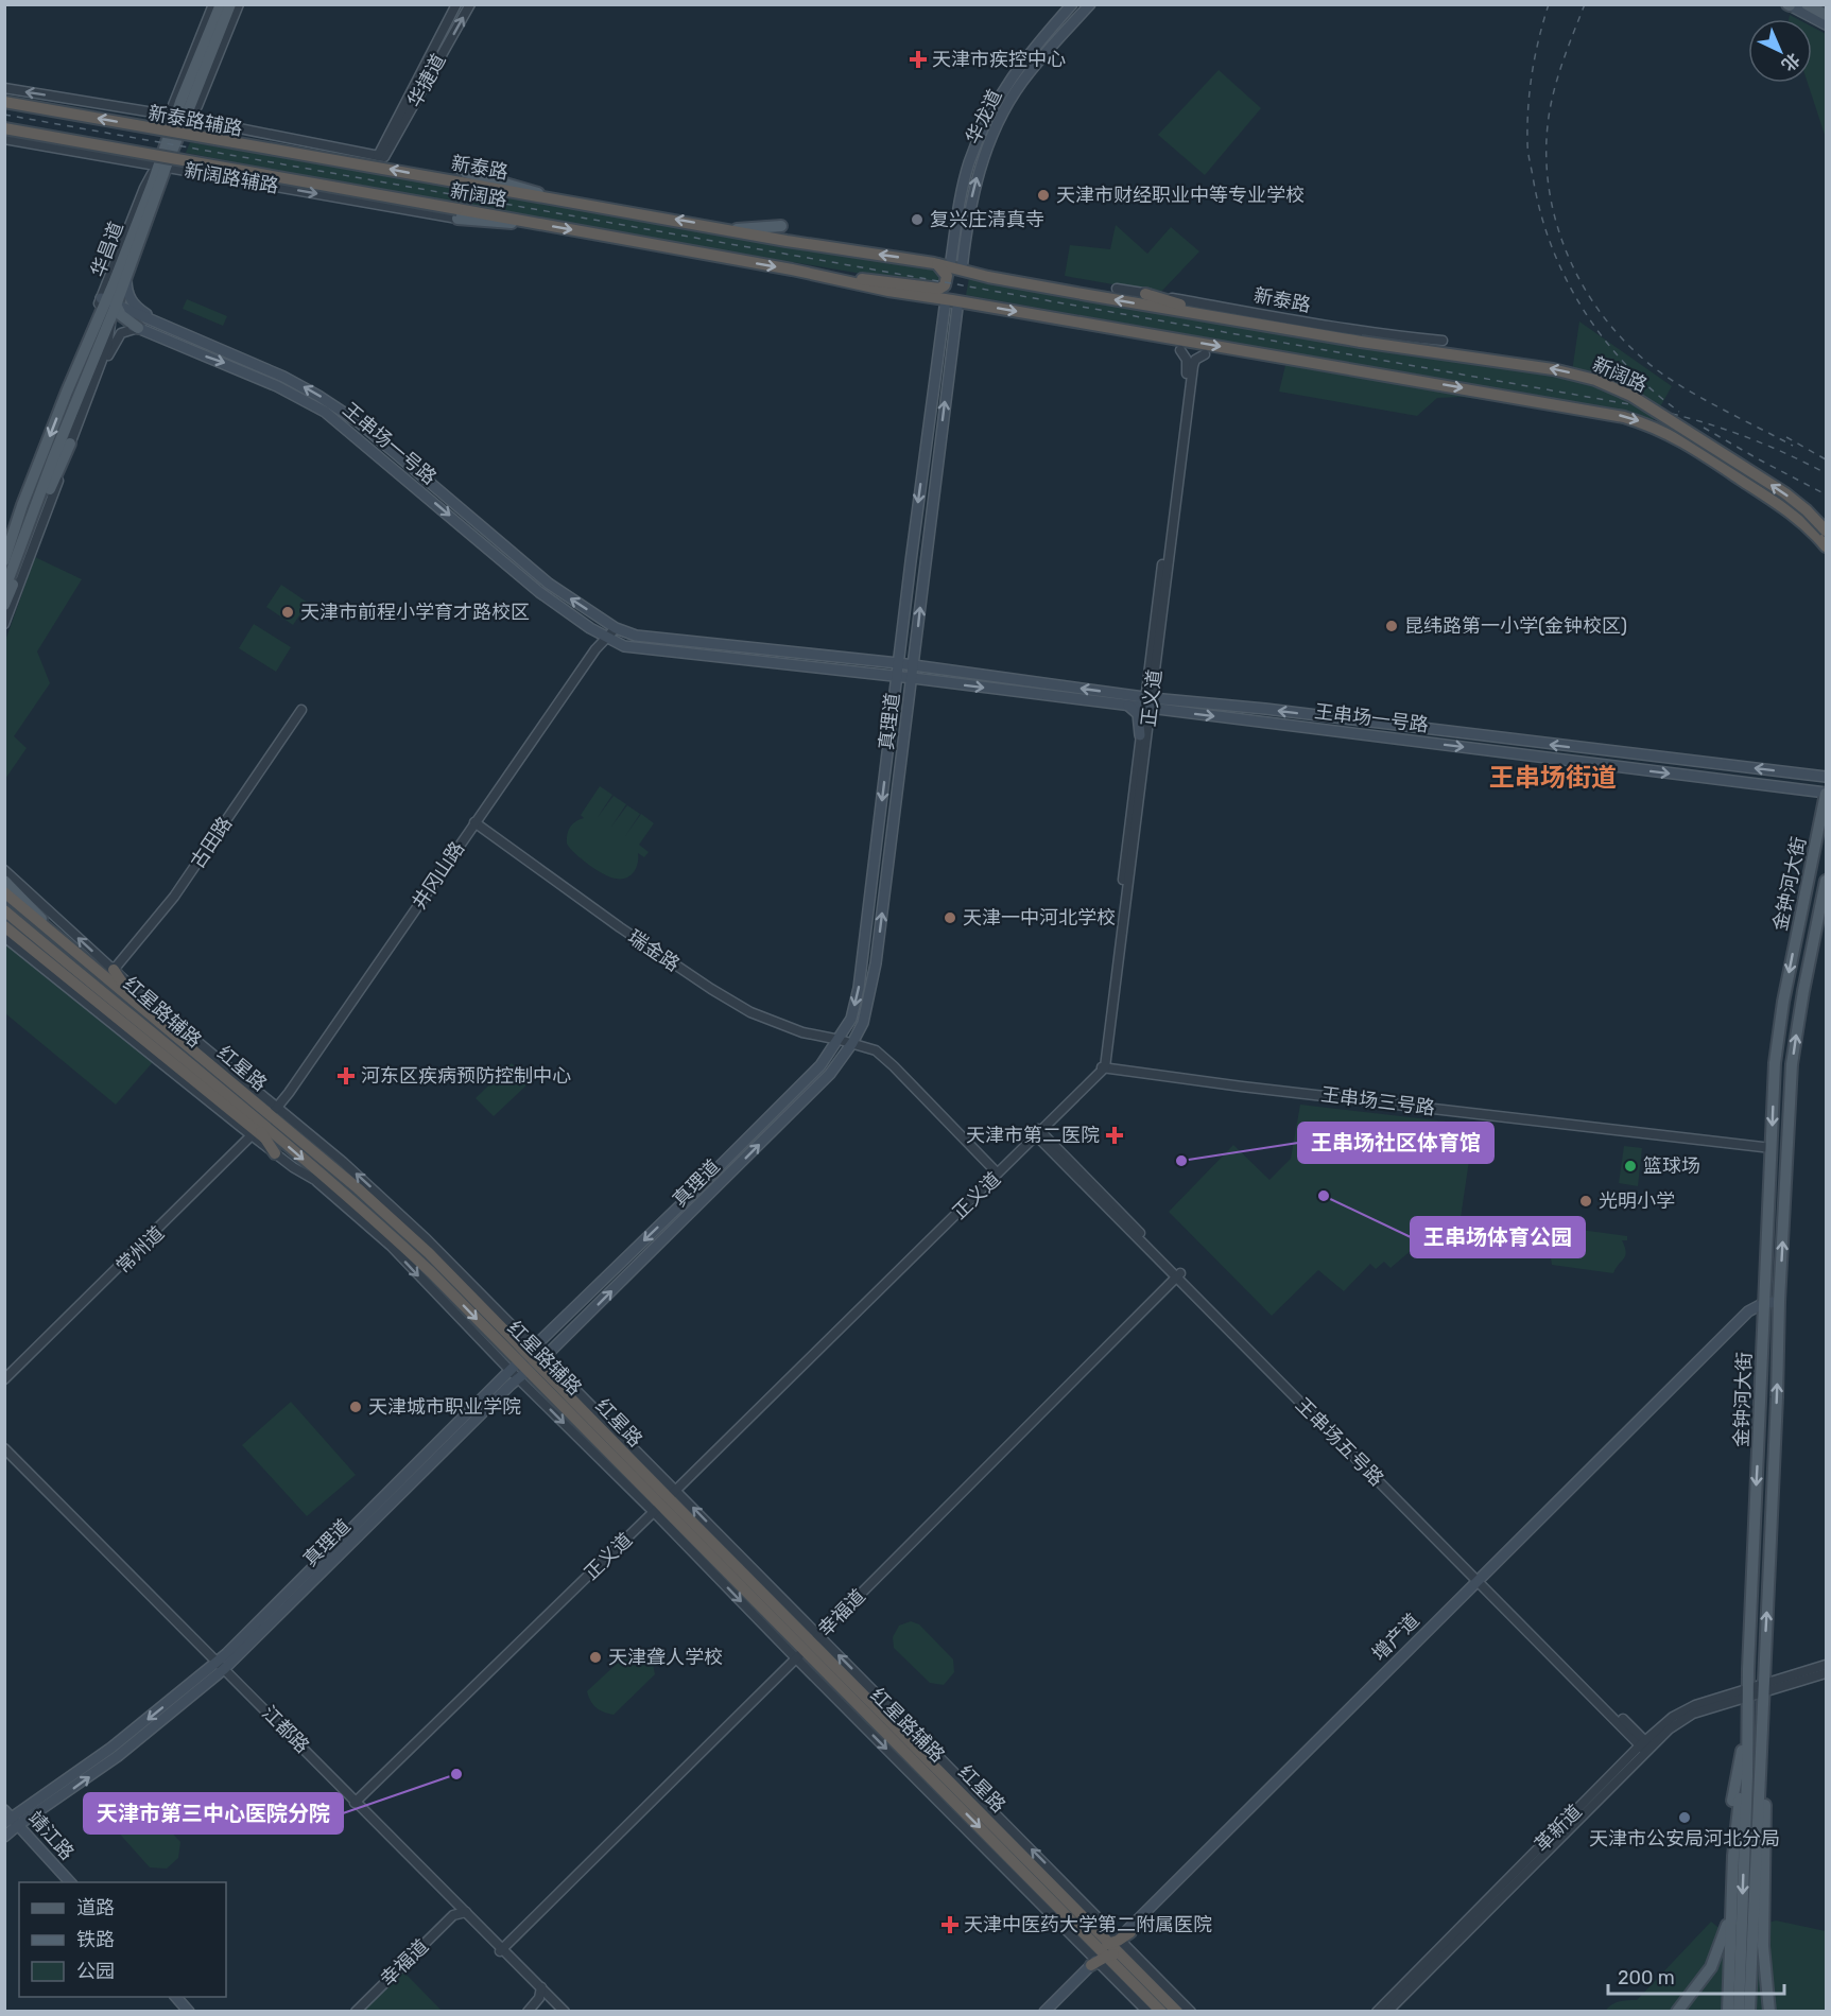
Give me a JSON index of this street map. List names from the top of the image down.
{
  "streets": {
    "highway": ["新泰路", "新阔路", "红星路"],
    "main road": [
      "华龙道",
      "华昌道",
      "王串场一号路",
      "真理道",
      "金钟河大街",
      "增产道",
      "靖江路"
    ],
    "street": [
      "华捷道",
      "新泰路辅路",
      "新阔路辅路",
      "正义道",
      "古田路",
      "井冈山路",
      "瑞金路",
      "红星路辅路",
      "王串场三号路",
      "常州道",
      "王串场五号路",
      "幸福道",
      "江都路",
      "革新道"
    ]
  },
  "crossings": [
    ["华捷道", "新泰路辅路"],
    ["华龙道", "新泰路"],
    ["新泰路辅路", "华昌道"],
    ["新泰路", "新阔路"],
    ["新阔路辅路", "新阔路"],
    ["新阔路辅路", "华昌道"],
    ["新阔路", "真理道"],
    ["华昌道", "王串场一号路"],
    ["王串场一号路", "正义道"],
    ["王串场一号路", "真理道"],
    ["王串场一号路", "井冈山路"],
    ["王串场一号路", "金钟河大街"],
    ["正义道", "红星路辅路"],
    ["正义道", "红星路"],
    ["正义道", "王串场三号路"],
    ["正义道", "王串场五号路"],
    ["正义道", "江都路"],
    ["真理道", "瑞金路"],
    ["真理道", "红星路辅路"],
    ["真理道", "红星路"],
    ["真理道", "江都路"],
    ["真理道", "靖江路"],
    ["古田路", "红星路辅路"],
    ["古田路", "红星路"],
    ["井冈山路", "瑞金路"],
    ["井冈山路", "红星路辅路"],
    ["井冈山路", "红星路"],
    ["井冈山路", "常州道"],
    ["金钟河大街", "王串场三号路"],
    ["金钟河大街", "增产道"],
    ["金钟河大街", "革新道"],
    ["红星路辅路", "红星路"],
    ["红星路辅路", "常州道"],
    ["红星路辅路", "幸福道"],
    ["红星路辅路", "增产道"],
    ["红星路", "常州道"],
    ["红星路", "幸福道"],
    ["红星路", "增产道"],
    ["王串场五号路", "幸福道"],
    ["王串场五号路", "增产道"],
    ["王串场五号路", "革新道"],
    ["幸福道", "江都路"]
  ],
  "one_way": ["新泰路辅路", "新泰路", "新阔路辅路"],
  "districts": ["王串场街道"],
  "places": {
    "health": [
      "天津市疾控中心",
      "河东区疾病预防控制中心",
      "天津市第二医院",
      "天津中医药大学第二附属医院"
    ],
    "other": [
      "天津市财经职业中等专业学校",
      "复兴庄清真寺",
      "天津市前程小学育才路校区",
      "昆纬路第一小学(金钟校区)",
      "天津一中河北学校",
      "王串场社区体育馆",
      "篮球场",
      "王串场体育公园",
      "光明小学",
      "天津城市职业学院",
      "天津聋人学校",
      "天津市第三中心医院分院",
      "天津市公安局河北分局"
    ]
  },
  "legend": ["道路", "铁路", "公园"],
  "scale_bar": "200 m",
  "north": "bottom right"
}
